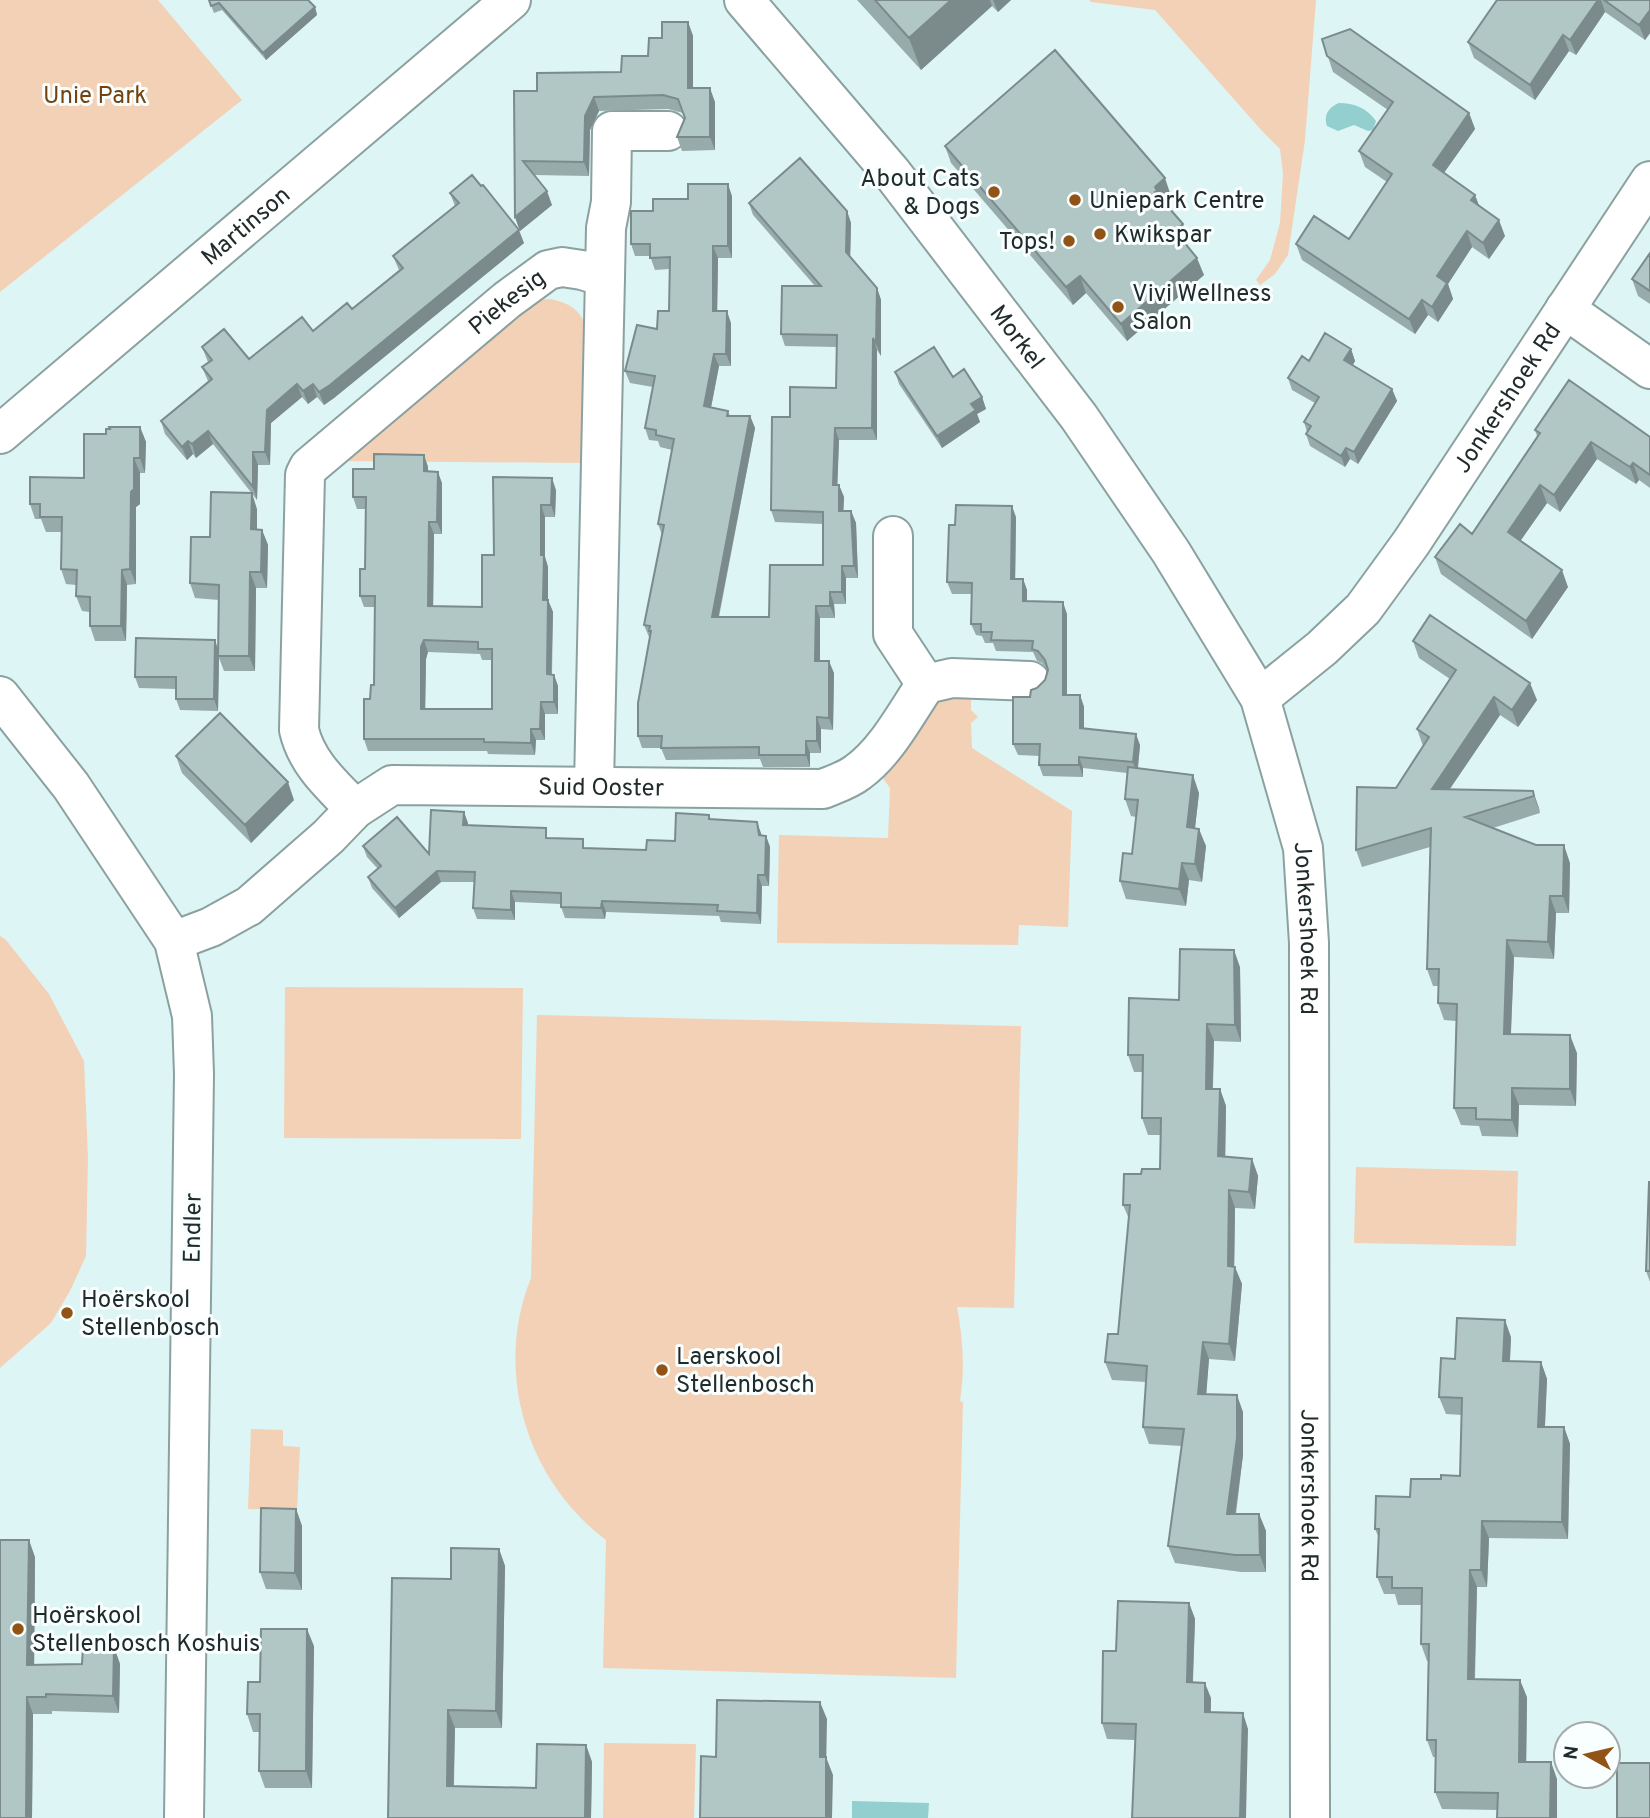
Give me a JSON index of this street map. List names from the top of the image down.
{
  "streets": {
    "street": [
      "Martinson",
      "Piekesig",
      "Morkel",
      "Jonkershoek Rd",
      "Suid Ooster",
      "Endler"
    ]
  },
  "crossings": [
    ["Piekesig", "Suid Ooster"],
    ["Morkel", "Jonkershoek Rd"],
    ["Suid Ooster", "Endler"]
  ],
  "parks": ["Unie Park"],
  "places": [
    "About Cats & Dogs",
    "Uniepark Centre",
    "Kwikspar",
    "Tops!",
    "Vivi Wellness Salon",
    "Hoërskool Stellenbosch",
    "Laerskool Stellenbosch",
    "Hoërskool Stellenbosch Koshuis"
  ],
  "north": "left"
}
